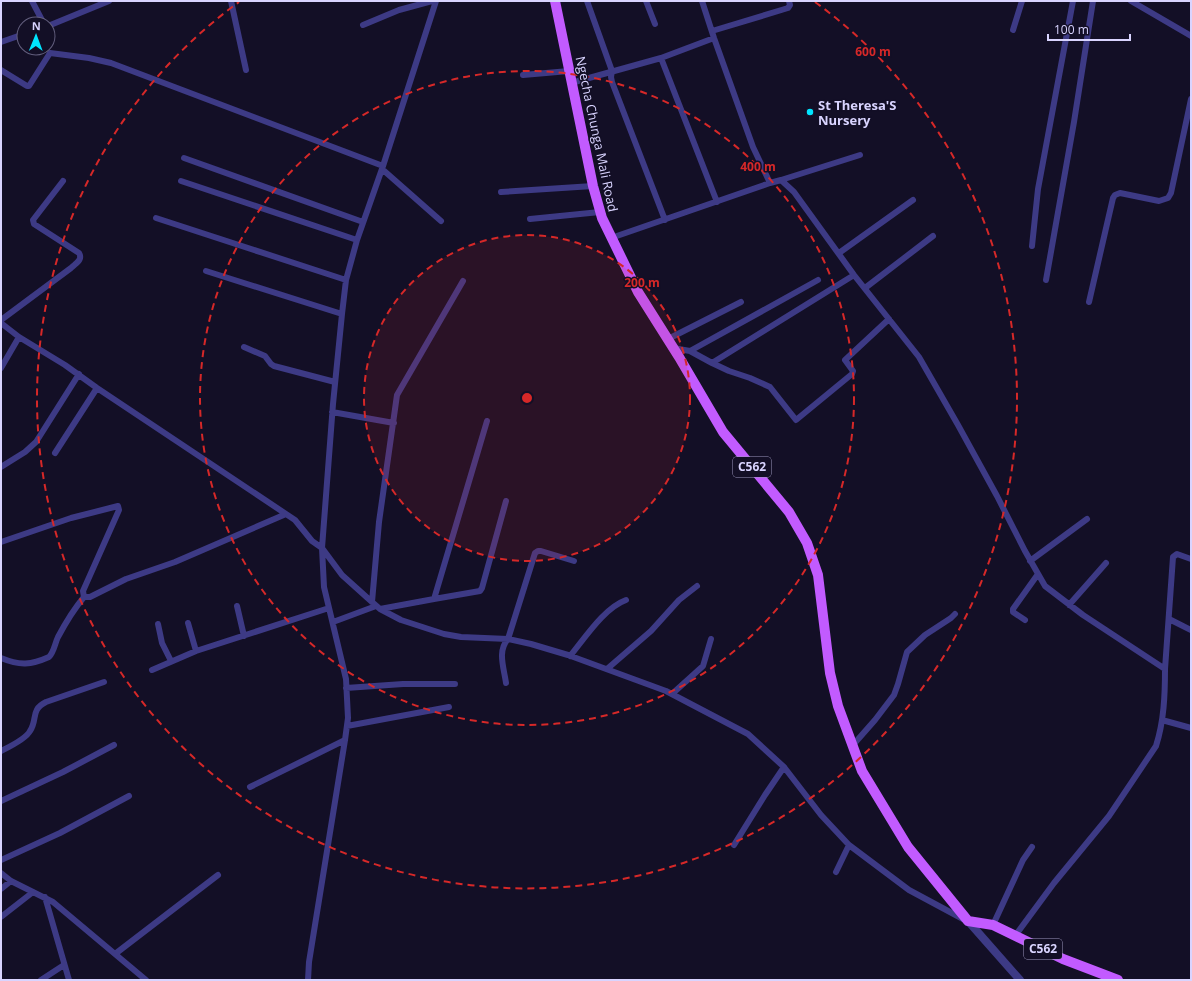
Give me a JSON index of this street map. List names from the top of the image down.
{
  "streets": {
    "main road": ["Ngecha Chunga Mali Road", "C562"]
  },
  "crossings": [
    ["Ngecha Chunga Mali Road", "C562"]
  ],
  "places": ["St Theresa'S Nursery"],
  "scale_bar": "100 m",
  "north": "top",
  "rings": ["600 m", "400 m", "200 m"]
}
